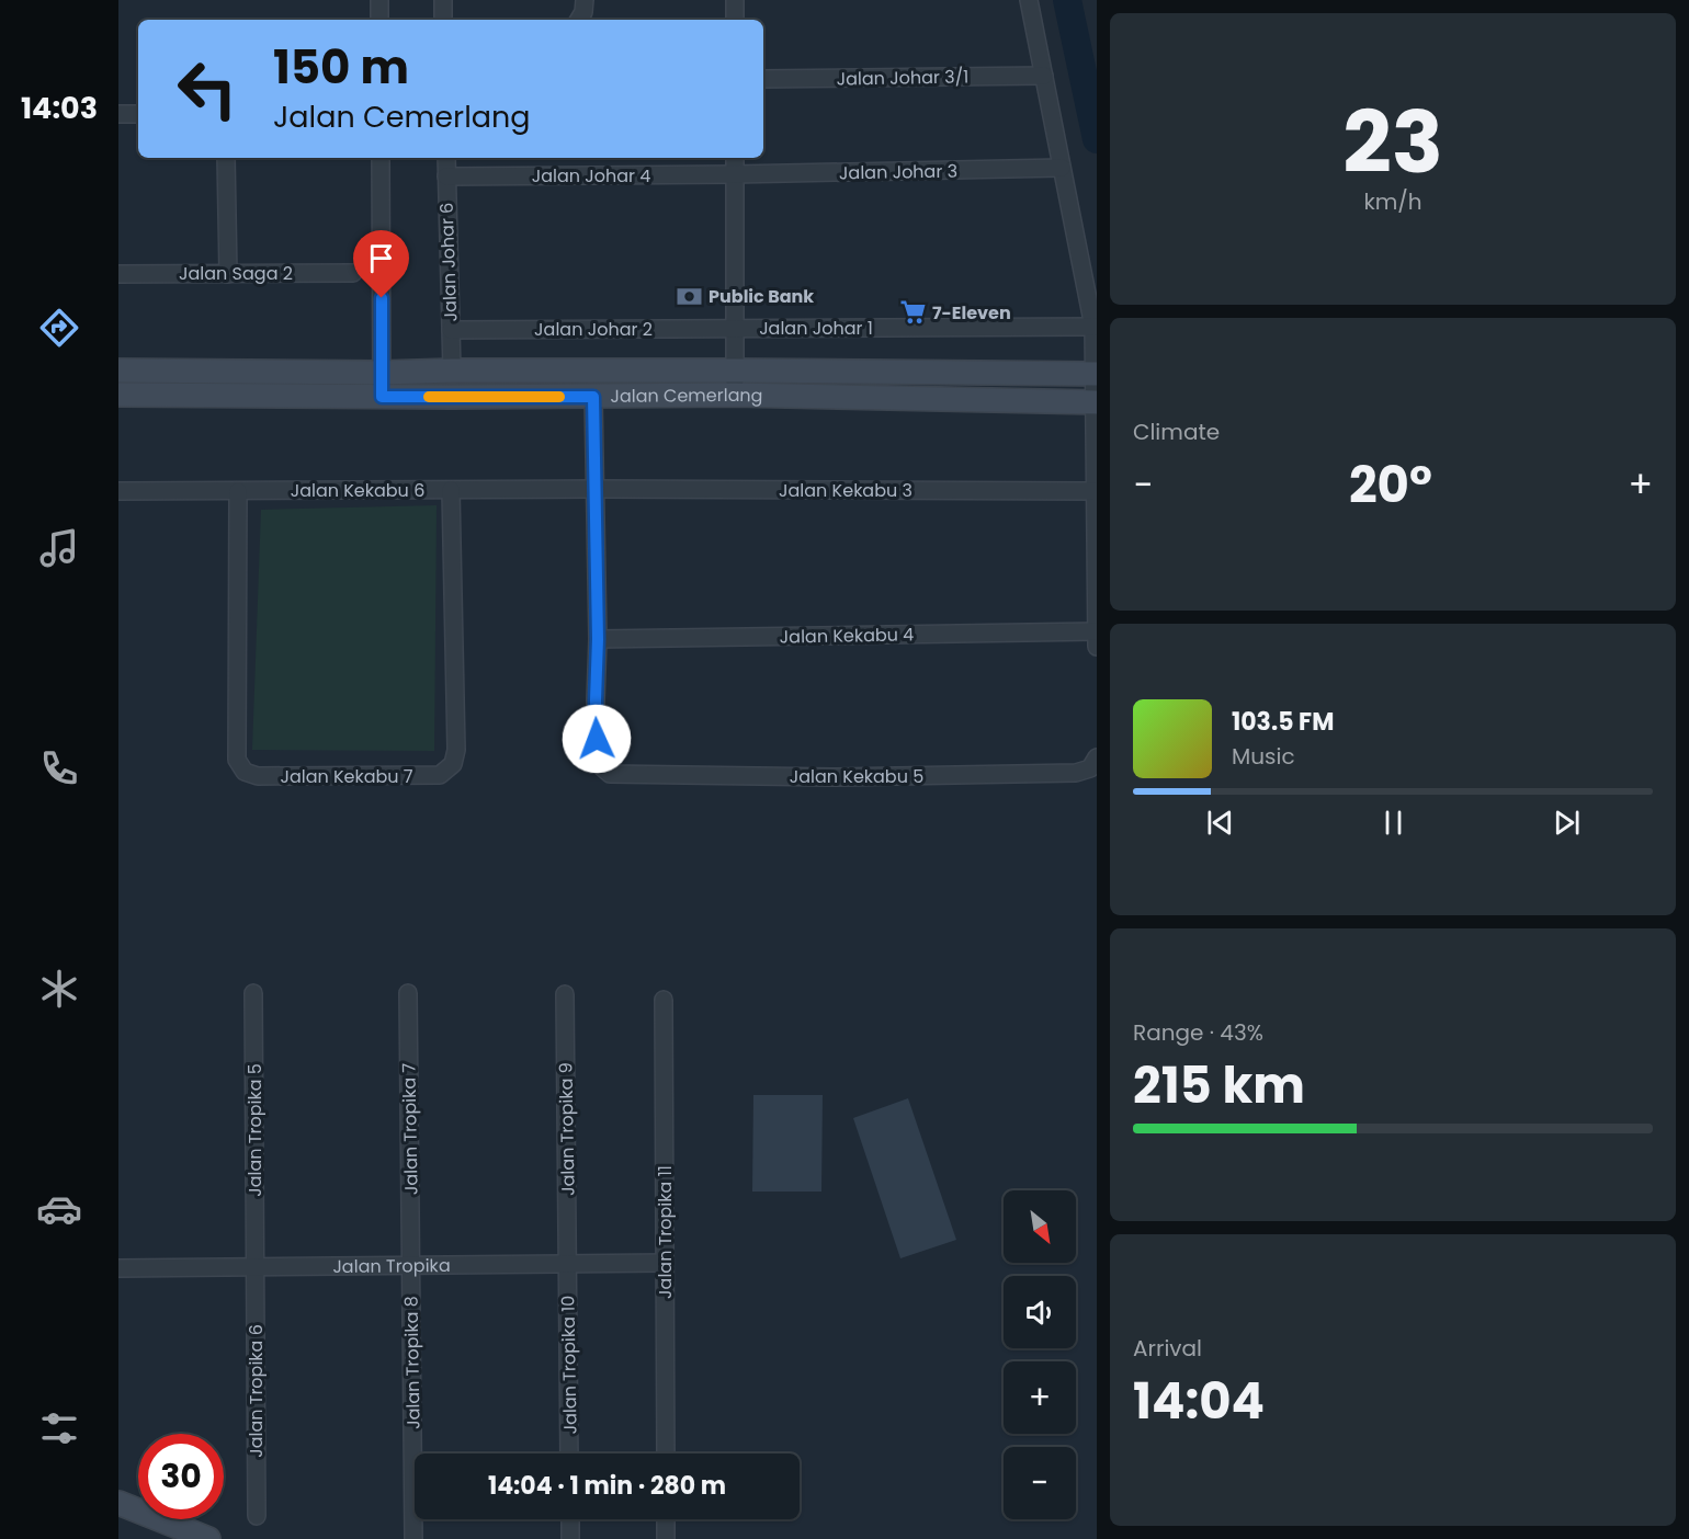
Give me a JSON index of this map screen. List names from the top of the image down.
{
  "streets": {
    "main road": ["Jalan Cemerlang"],
    "street": [
      "Jalan Johar 3/1",
      "Jalan Johar 3",
      "Jalan Johar 4",
      "Jalan Johar 6",
      "Jalan Saga 2",
      "Jalan Johar 1",
      "Jalan Johar 2",
      "Jalan Kekabu 6",
      "Jalan Kekabu 3",
      "Jalan Kekabu 4",
      "Jalan Kekabu 7",
      "Jalan Kekabu 5",
      "Jalan Tropika 7",
      "Jalan Tropika 9",
      "Jalan Tropika 5",
      "Jalan Tropika 11",
      "Jalan Tropika",
      "Jalan Tropika 8",
      "Jalan Tropika 10",
      "Jalan Tropika 6"
    ]
  },
  "crossings": [
    ["Jalan Johar 3", "Jalan Johar 4"],
    ["Jalan Johar 4", "Jalan Johar 6"],
    ["Jalan Johar 6", "Jalan Johar 2"],
    ["Jalan Johar 6", "Jalan Cemerlang"],
    ["Jalan Johar 1", "Jalan Johar 2"],
    ["Jalan Kekabu 6", "Jalan Kekabu 3"],
    ["Jalan Kekabu 6", "Jalan Kekabu 7"],
    ["Jalan Kekabu 4", "Jalan Kekabu 5"],
    ["Jalan Tropika 7", "Jalan Tropika"],
    ["Jalan Tropika 7", "Jalan Tropika 8"],
    ["Jalan Tropika 9", "Jalan Tropika"],
    ["Jalan Tropika 9", "Jalan Tropika 10"],
    ["Jalan Tropika 5", "Jalan Tropika"],
    ["Jalan Tropika 5", "Jalan Tropika 6"],
    ["Jalan Tropika 11", "Jalan Tropika"],
    ["Jalan Tropika", "Jalan Tropika 8"],
    ["Jalan Tropika", "Jalan Tropika 10"],
    ["Jalan Tropika", "Jalan Tropika 6"]
  ],
  "places": {
    "bank": ["Public Bank"],
    "supermarket": ["7-Eleven"]
  },
  "north": "bottom right",
  "page": {
    "tabs": "14:03",
    "tile": [
      ["23", "km/h"],
      "Climate",
      ["Range · 43%", "215 km"],
      ["Arrival", "14:04"]
    ],
    "turn": ["150 m", "Jalan Cemerlang"],
    "heat": ["−", "20°", "+"],
    "song": ["103.5 FM", "Music"],
    "map_buttons": ["+", "−"],
    "limit": "30",
    "trip": "14:04 · 1 min · 280 m"
  }
}
